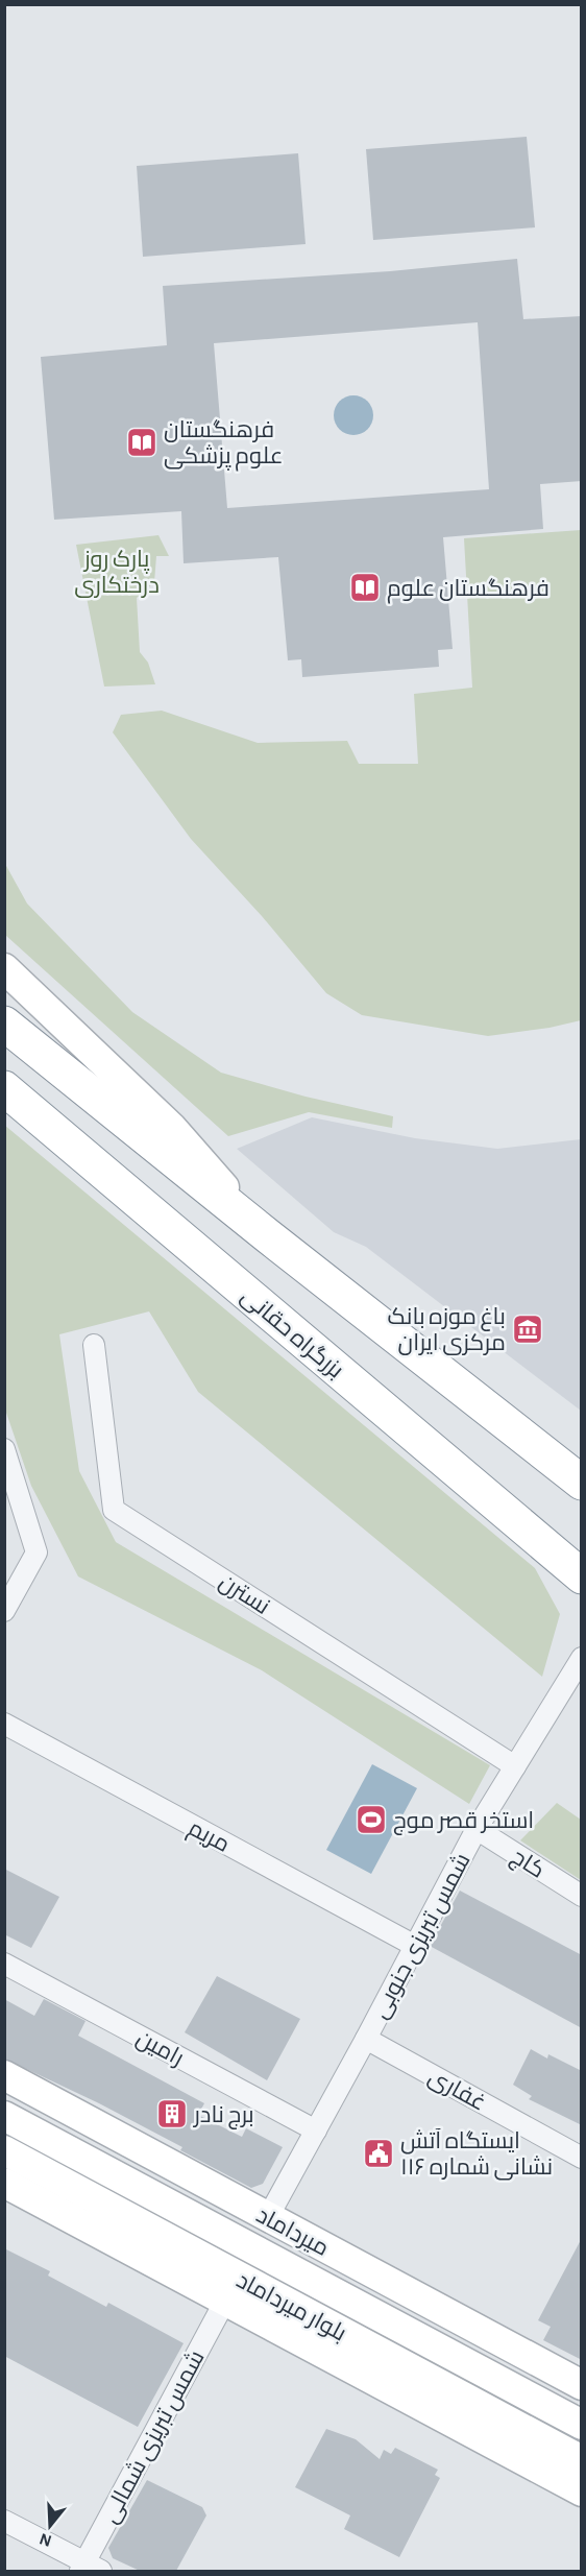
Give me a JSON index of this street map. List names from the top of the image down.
{
  "streets": {
    "highway": ["بزرگراه حقانی"],
    "main road": ["میرداماد", "بلوار میرداماد"],
    "street": [
      "نسترن",
      "مریم",
      "کاج",
      "شمس تبریزی جنوبی",
      "رامین",
      "غفارى",
      "شمس تبریزی شمالی"
    ]
  },
  "crossings": [
    ["نسترن", "شمس تبریزی جنوبی"],
    ["مریم", "شمس تبریزی جنوبی"],
    ["کاج", "شمس تبریزی جنوبی"],
    ["شمس تبریزی جنوبی", "رامین"],
    ["شمس تبریزی جنوبی", "غفارى"],
    ["شمس تبریزی جنوبی", "میرداماد"]
  ],
  "parks": ["پارک روز درختکاری"],
  "places": {
    "library": ["فرهنگستان علوم پزشکی", "فرهنگستان علوم"],
    "museum": ["باغ موزه بانک مرکزی ایران"],
    "sports": ["استخر قصر موج"],
    "building": ["برج نادر"],
    "public building": ["ایستگاه آتش نشانی شماره ۱۱۶"]
  },
  "north": "bottom"
}
